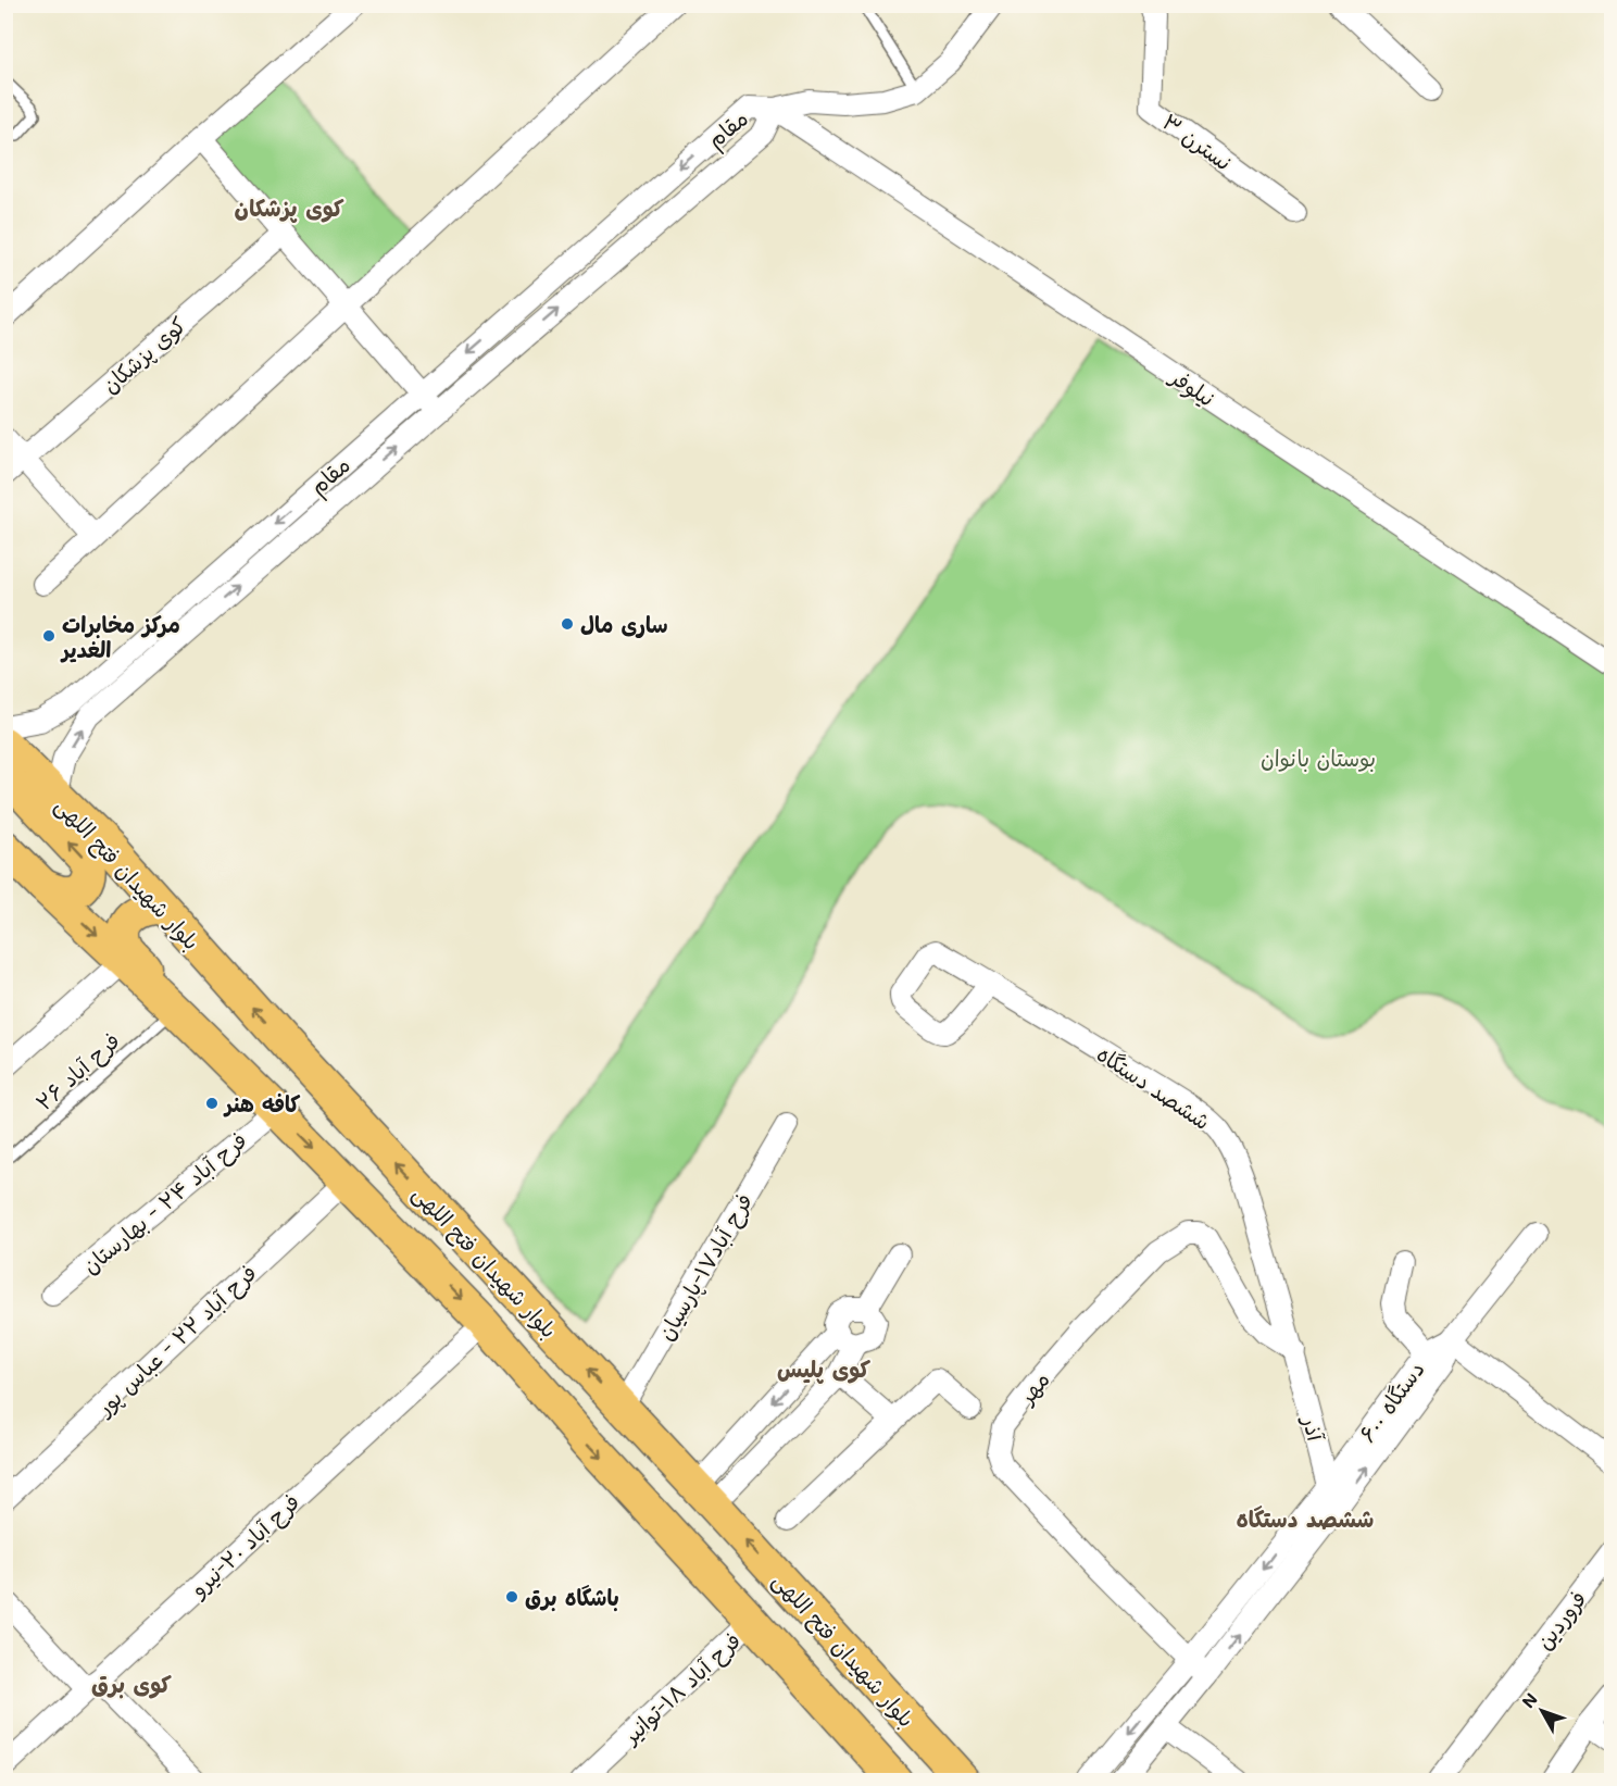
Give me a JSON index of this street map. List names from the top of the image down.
{
  "streets": {
    "main road": ["بلوار شهیدان فتح اللهی"],
    "street": [
      "مقام",
      "نسترن ۳",
      "کوی پزشکان",
      "نیلوفر",
      "ششصد دستگاه",
      "فرح آباد ۲۴ - بهارستان",
      "فرح آباد۱۷-پارسیان",
      "فرح آباد ۲۲ - عباس پور",
      "مهر",
      "۶۰۰ دستگاه",
      "آذر",
      "فرح آباد ۲۰-نیرو",
      "فروردین",
      "فرح آباد ۱۸-توانیر"
    ],
    "lane": ["فرح آباد ۲۶"]
  },
  "crossings": [
    ["مقام", "نیلوفر"],
    ["مقام", "بلوار شهیدان فتح اللهی"],
    ["بلوار شهیدان فتح اللهی", "فرح آباد ۲۶"],
    ["بلوار شهیدان فتح اللهی", "فرح آباد ۲۴ - بهارستان"],
    ["بلوار شهیدان فتح اللهی", "فرح آباد۱۷-پارسیان"],
    ["بلوار شهیدان فتح اللهی", "فرح آباد ۲۲ - عباس پور"],
    ["بلوار شهیدان فتح اللهی", "فرح آباد ۲۰-نیرو"],
    ["بلوار شهیدان فتح اللهی", "فرح آباد ۱۸-توانیر"],
    ["ششصد دستگاه", "مهر"],
    ["ششصد دستگاه", "آذر"],
    ["مهر", "۶۰۰ دستگاه"],
    ["مهر", "آذر"],
    ["۶۰۰ دستگاه", "آذر"]
  ],
  "districts": [
    "کوی پزشکان",
    "کوی پلیس",
    "ششصد دستگاه",
    "کوی برق"
  ],
  "parks": ["بوستان بانوان"],
  "places": [
    "ساری مال",
    "مرکز مخابرات الغدیر",
    "کافه هنر",
    "باشگاه برق"
  ],
  "north": "top left"
}
